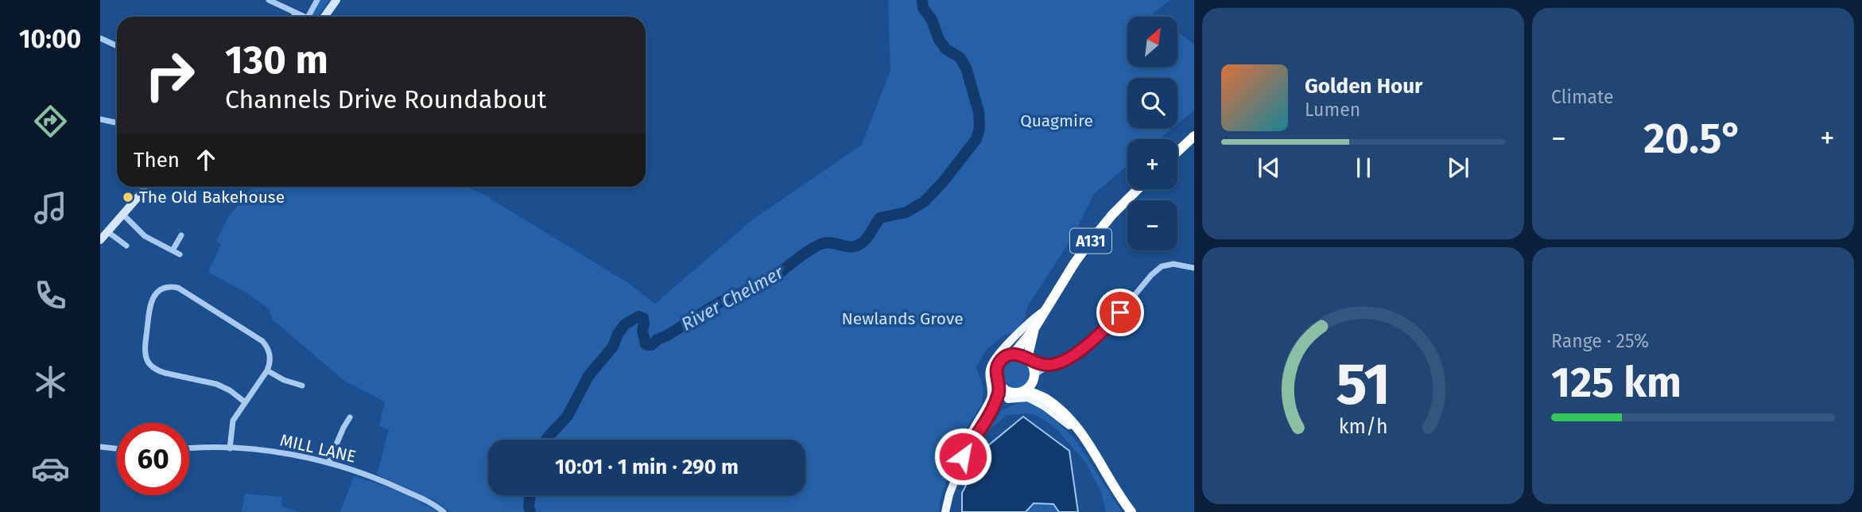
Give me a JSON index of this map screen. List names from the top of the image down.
{
  "streets": {
    "highway": ["A131"],
    "street": ["MILL LANE"]
  },
  "water": ["River Chelmer"],
  "parks": ["Quagmire", "Newlands Grove"],
  "places": ["The Old Bakehouse"],
  "north": "top right",
  "page": {
    "tabs": "10:00",
    "tile": [
      "Climate",
      ["Range · 25%", "125 km"]
    ],
    "map_buttons": ["+", "−"],
    "turn": ["130 m", "Channels Drive Roundabout"],
    "song": ["Golden Hour", "Lumen"],
    "heat": ["−", "20.5°", "+"],
    "then": "Then",
    "limit": "60",
    "trip": "10:01 · 1 min · 290 m",
    "gauge": ["51", "km/h"]
  }
}
